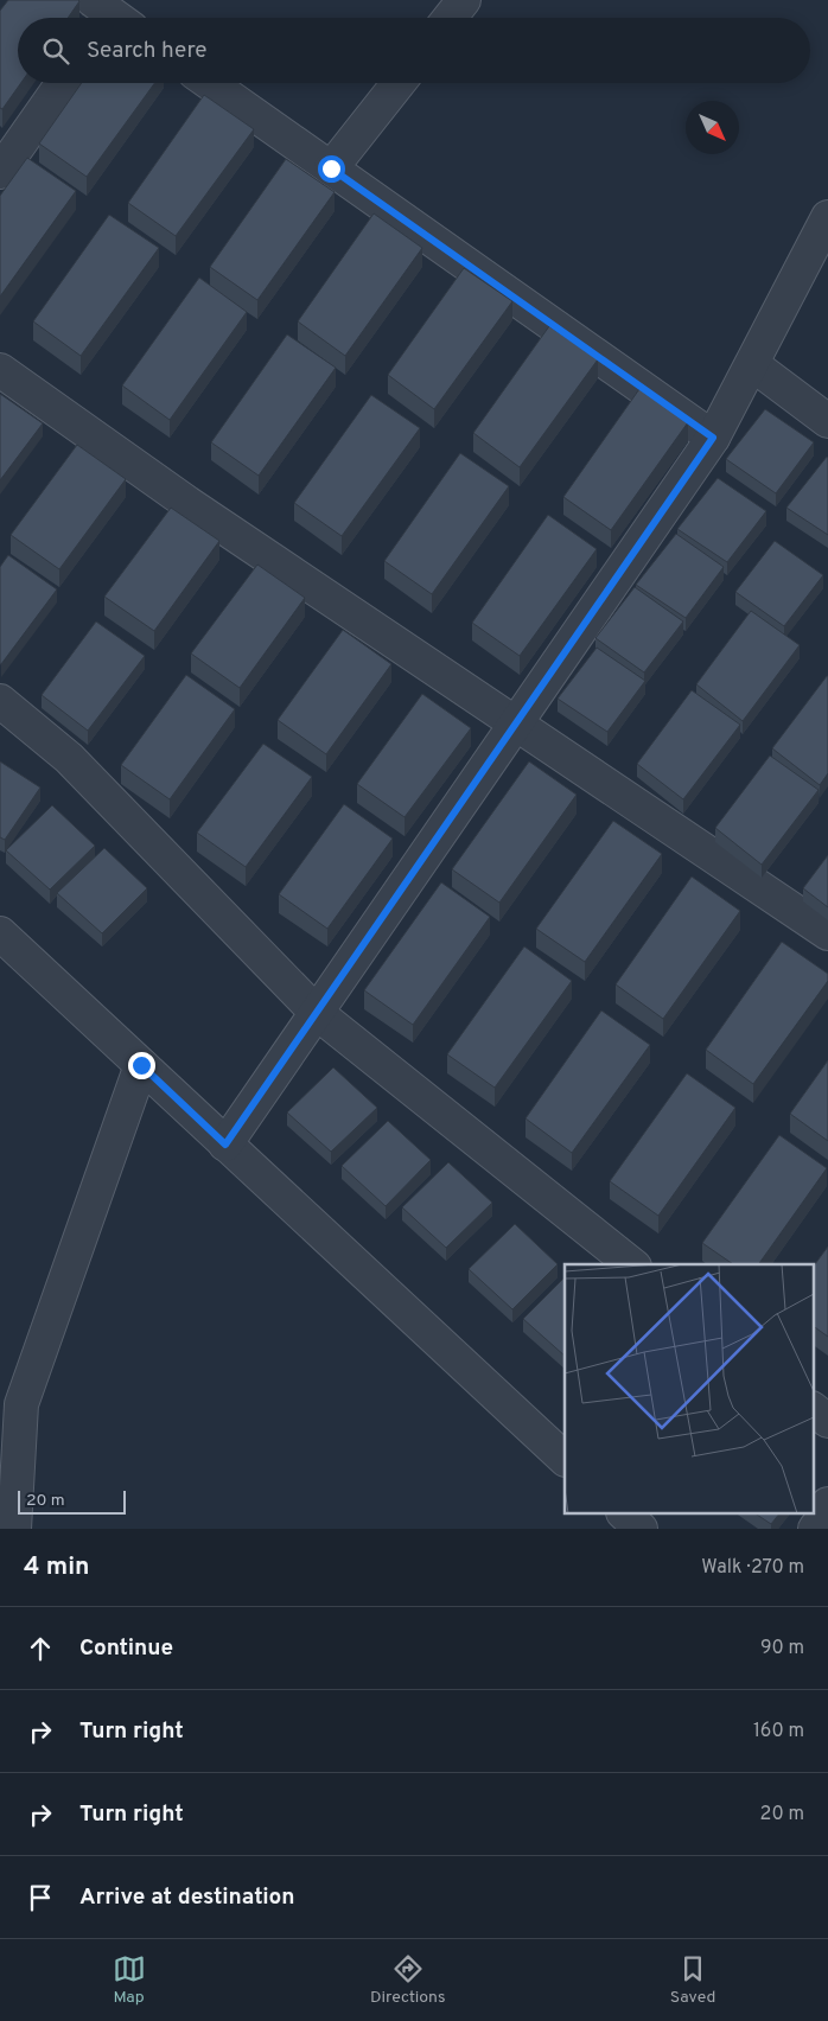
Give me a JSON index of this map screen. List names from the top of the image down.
{
  "scale_bar": "20 m",
  "north": "bottom right",
  "page": {
    "search": "Search here",
    "scale": "20 m",
    "heading": ["4 min", "Walk · 270 m"],
    "list": [
      ["Continue", "90 m"],
      ["Turn right", "160 m"],
      ["Turn right", "20 m"],
      "Arrive at destination"
    ],
    "nav": ["Map", "Directions", "Saved"]
  }
}
